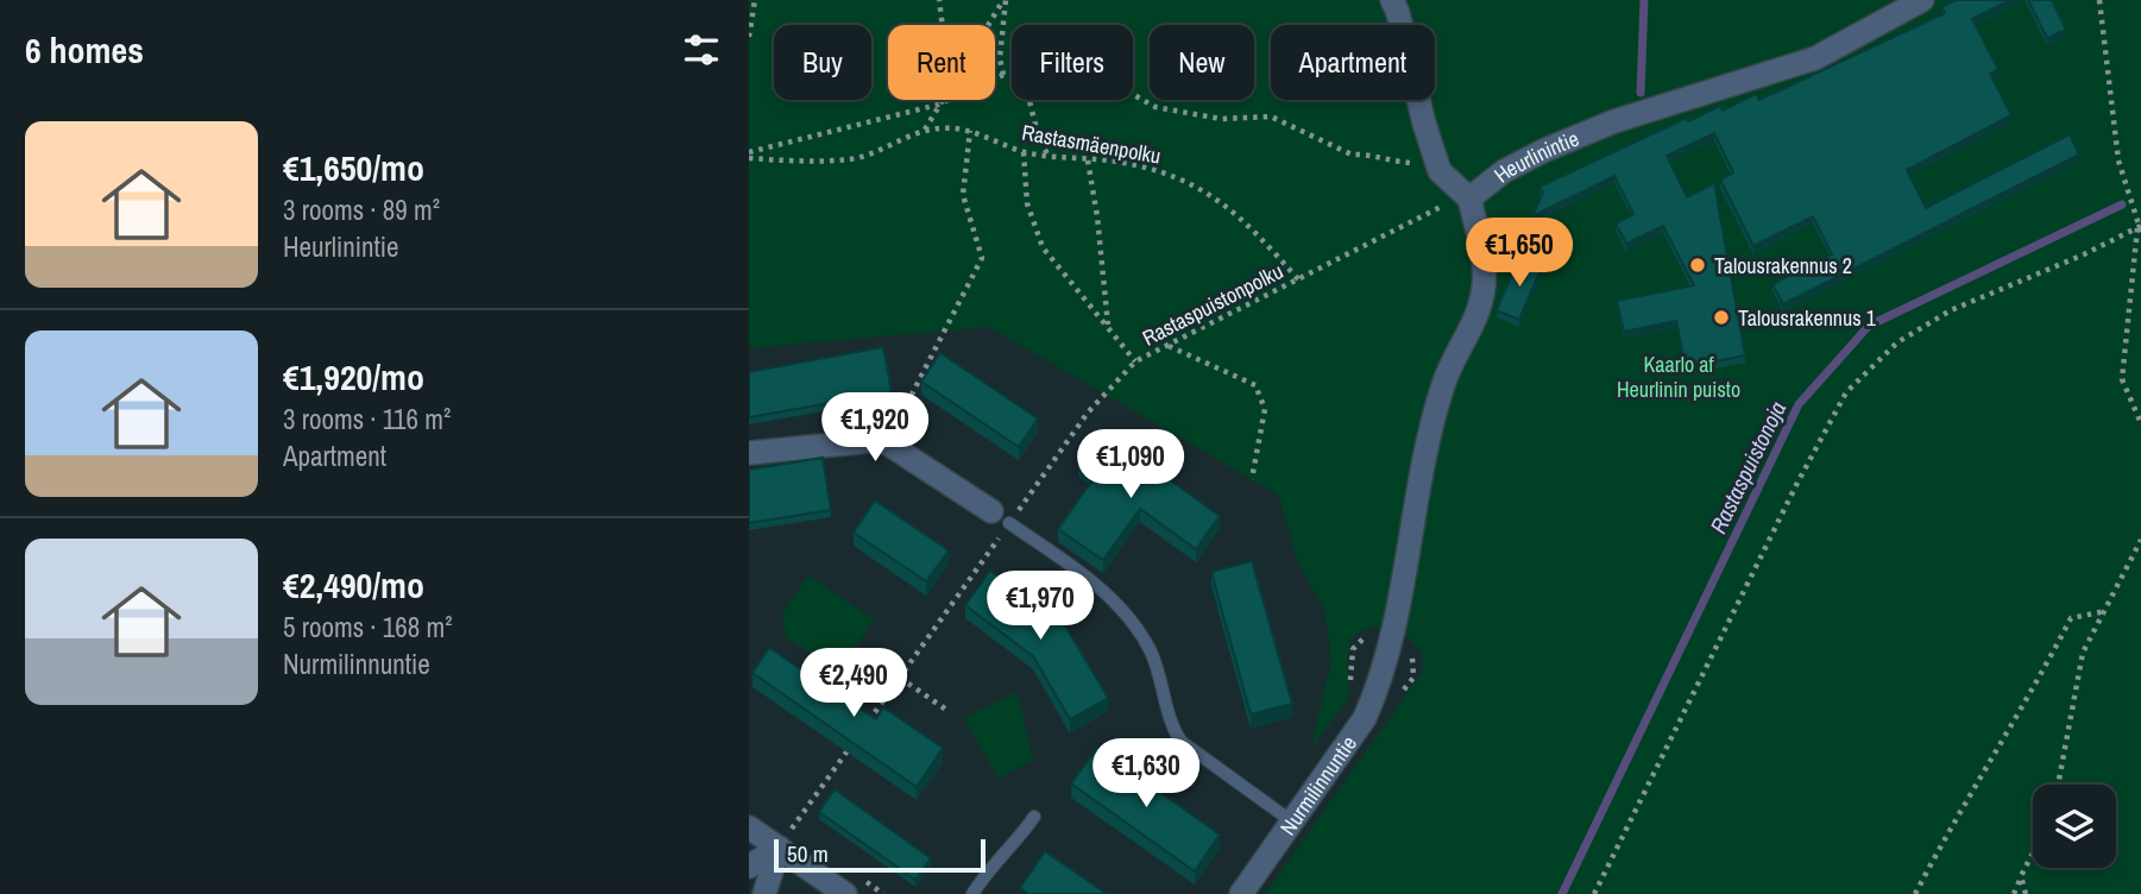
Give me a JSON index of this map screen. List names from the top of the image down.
{
  "streets": {
    "street": ["Heurlinintie", "Nurmilinnuntie"],
    "path": ["Rastasmäenpolku", "Rastaspuistonpolku"]
  },
  "crossings": [
    ["Rastasmäenpolku", "Rastaspuistonpolku"],
    ["Heurlinintie", "Rastaspuistonpolku"],
    ["Heurlinintie", "Nurmilinnuntie"],
    ["Rastaspuistonpolku", "Nurmilinnuntie"]
  ],
  "water": ["Rastaspuistonoja"],
  "parks": ["Kaarlo af Heurlinin puisto"],
  "places": ["Talousrakennus 2", "Talousrakennus 1"],
  "scale_bar": "50 m",
  "page": {
    "heading": "6 homes",
    "chip": [
      "Buy",
      "Rent",
      "Filters",
      "New",
      "Apartment"
    ],
    "list": [
      {
        "name": "€1,650/mo",
        "note": "3 rooms · 89 m² · Heurlinintie"
      },
      {
        "name": "€1,920/mo",
        "note": "3 rooms · 116 m² · Apartment"
      },
      {
        "name": "€2,490/mo",
        "note": "5 rooms · 168 m² · Nurmilinnuntie"
      }
    ],
    "price": [
      "€1,650",
      "€1,920",
      "€1,090",
      "€1,970",
      "€2,490",
      "€1,630"
    ],
    "scale": "50 m"
  }
}
